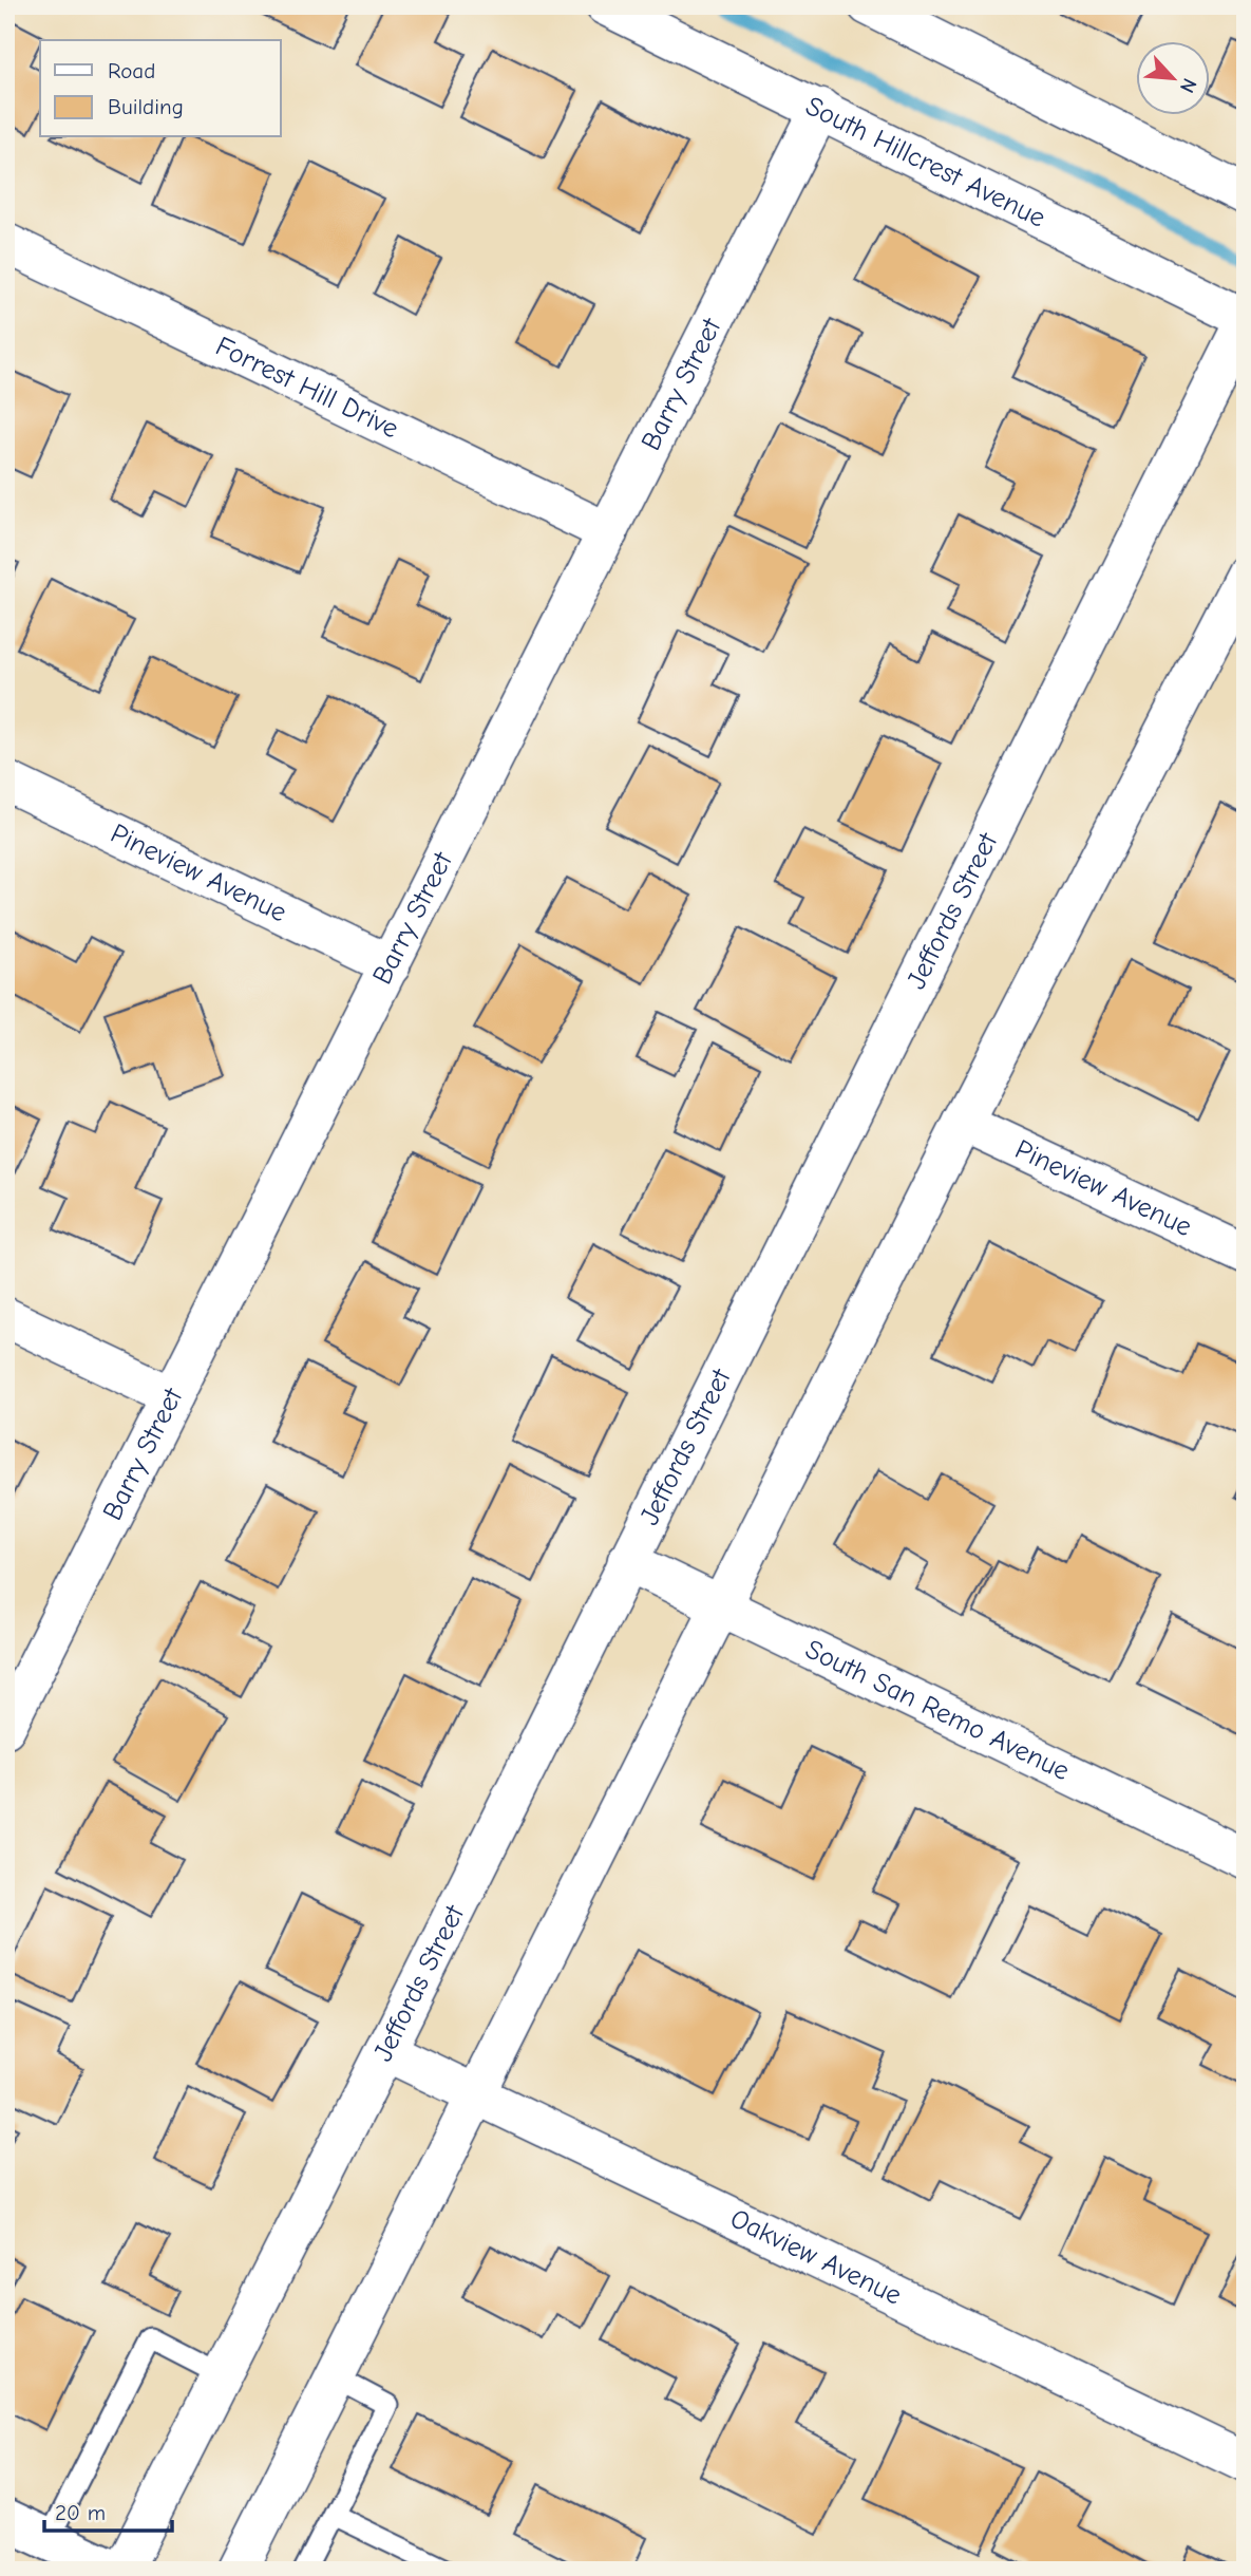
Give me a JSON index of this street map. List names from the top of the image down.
{
  "streets": {
    "street": [
      "South Hillcrest Avenue",
      "Barry Street",
      "Forrest Hill Drive",
      "Pineview Avenue",
      "Jeffords Street",
      "South San Remo Avenue",
      "Oakview Avenue"
    ]
  },
  "crossings": [
    ["South Hillcrest Avenue", "Barry Street"],
    ["South Hillcrest Avenue", "Jeffords Street"],
    ["Barry Street", "Forrest Hill Drive"],
    ["Barry Street", "Pineview Avenue"],
    ["Jeffords Street", "South San Remo Avenue"],
    ["Jeffords Street", "Oakview Avenue"]
  ],
  "legend": ["Road", "Building"],
  "scale_bar": "20 m",
  "north": "bottom right"
}
